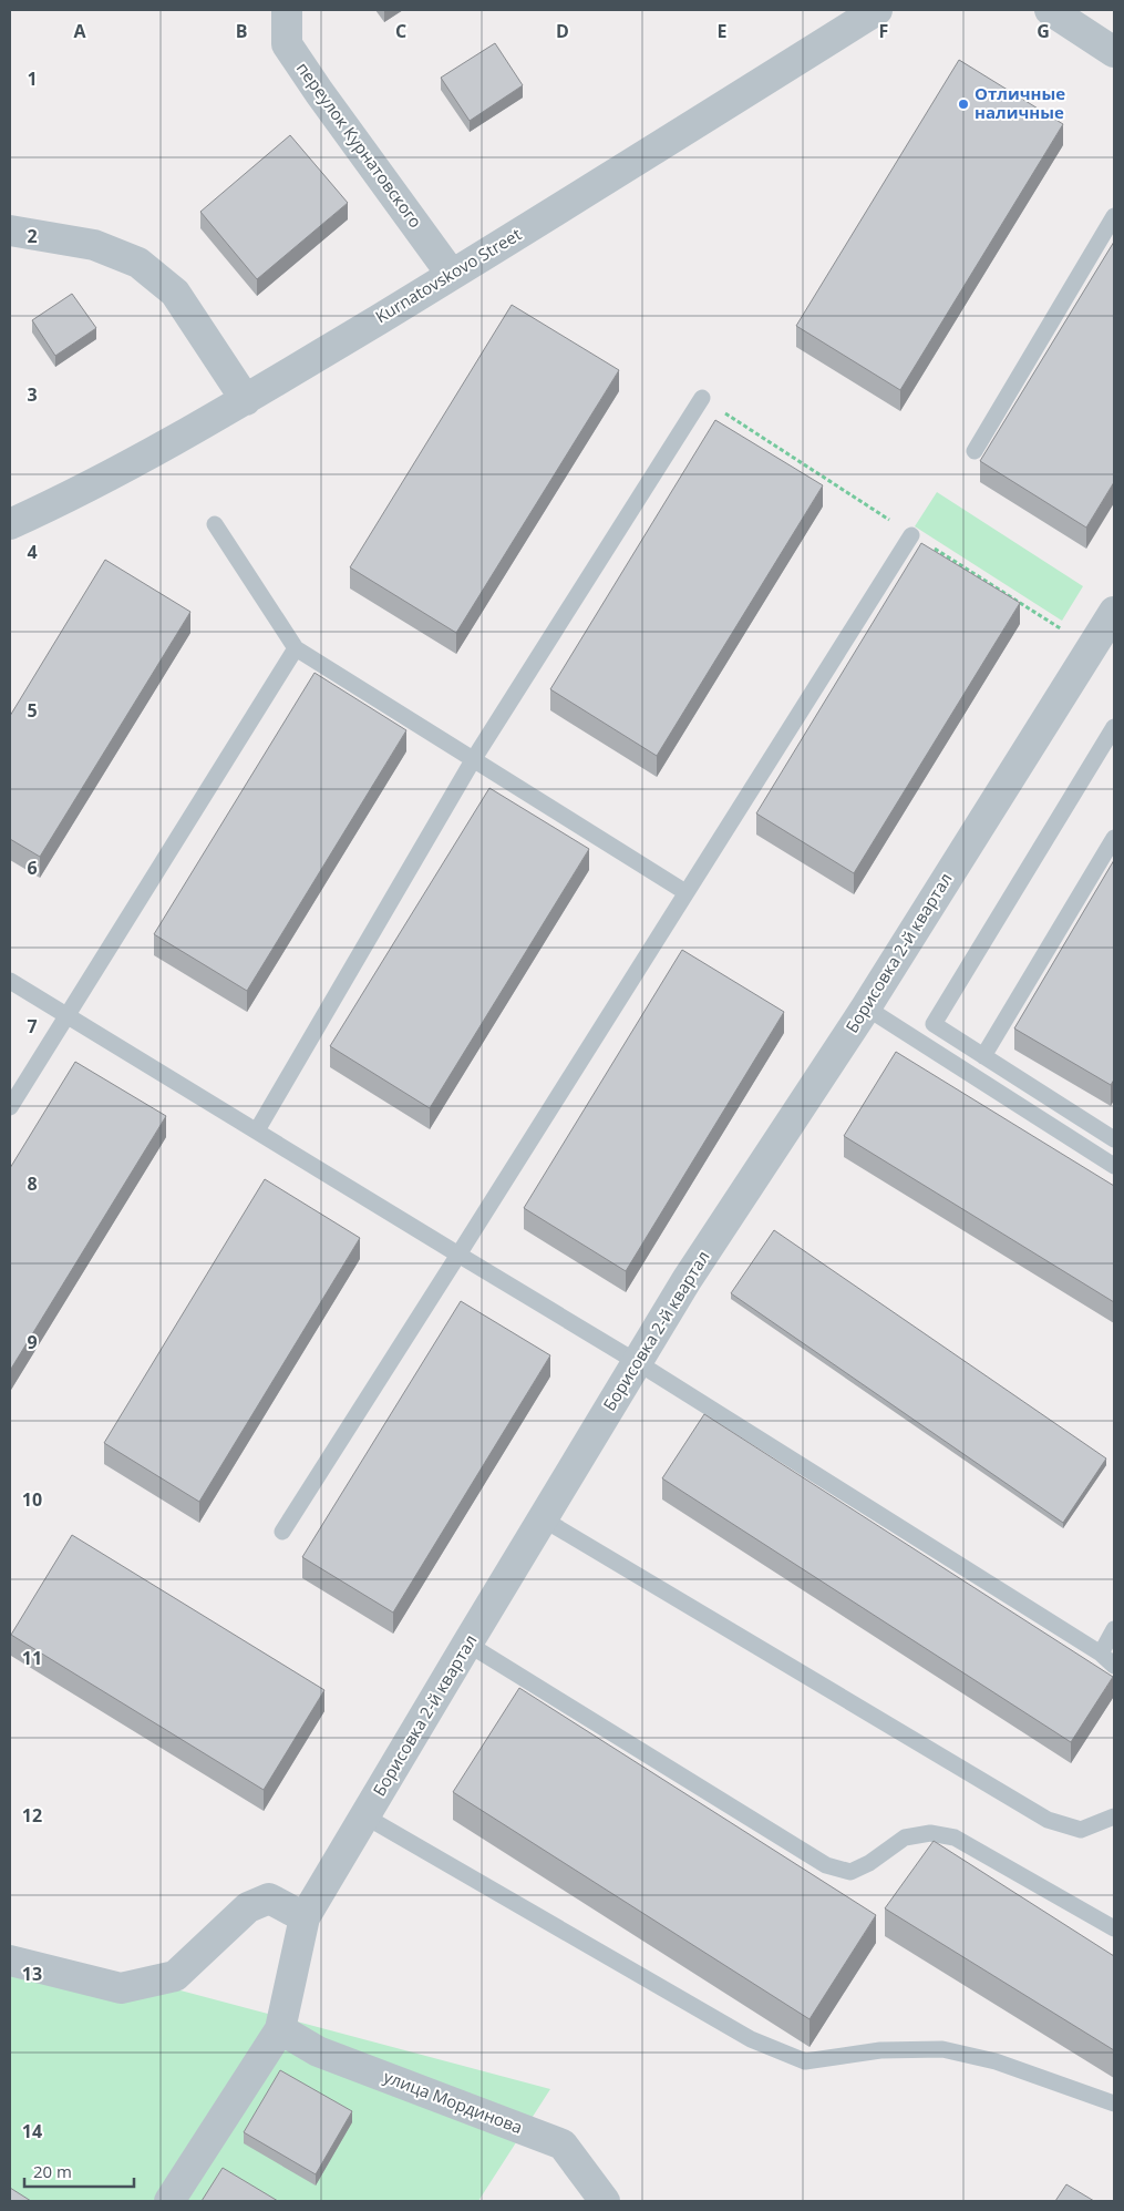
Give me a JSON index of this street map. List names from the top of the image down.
{
  "streets": {
    "street": [
      "переулок Курнатовского",
      "Kurnatovskovo Street",
      "Борисовка 2-й квартал",
      "улица Мординова"
    ]
  },
  "crossings": [
    ["переулок Курнатовского", "Kurnatovskovo Street"],
    ["Борисовка 2-й квартал", "улица Мординова"]
  ],
  "places": ["Отличные наличные"],
  "scale_bar": "20 m",
  "grid": {
    "columns": [
      "A",
      "B",
      "C",
      "D",
      "E",
      "F",
      "G"
    ],
    "rows": [
      "1",
      "2",
      "3",
      "4",
      "5",
      "6",
      "7",
      "8",
      "9",
      "10",
      "11",
      "12",
      "13",
      "14"
    ]
  }
}
